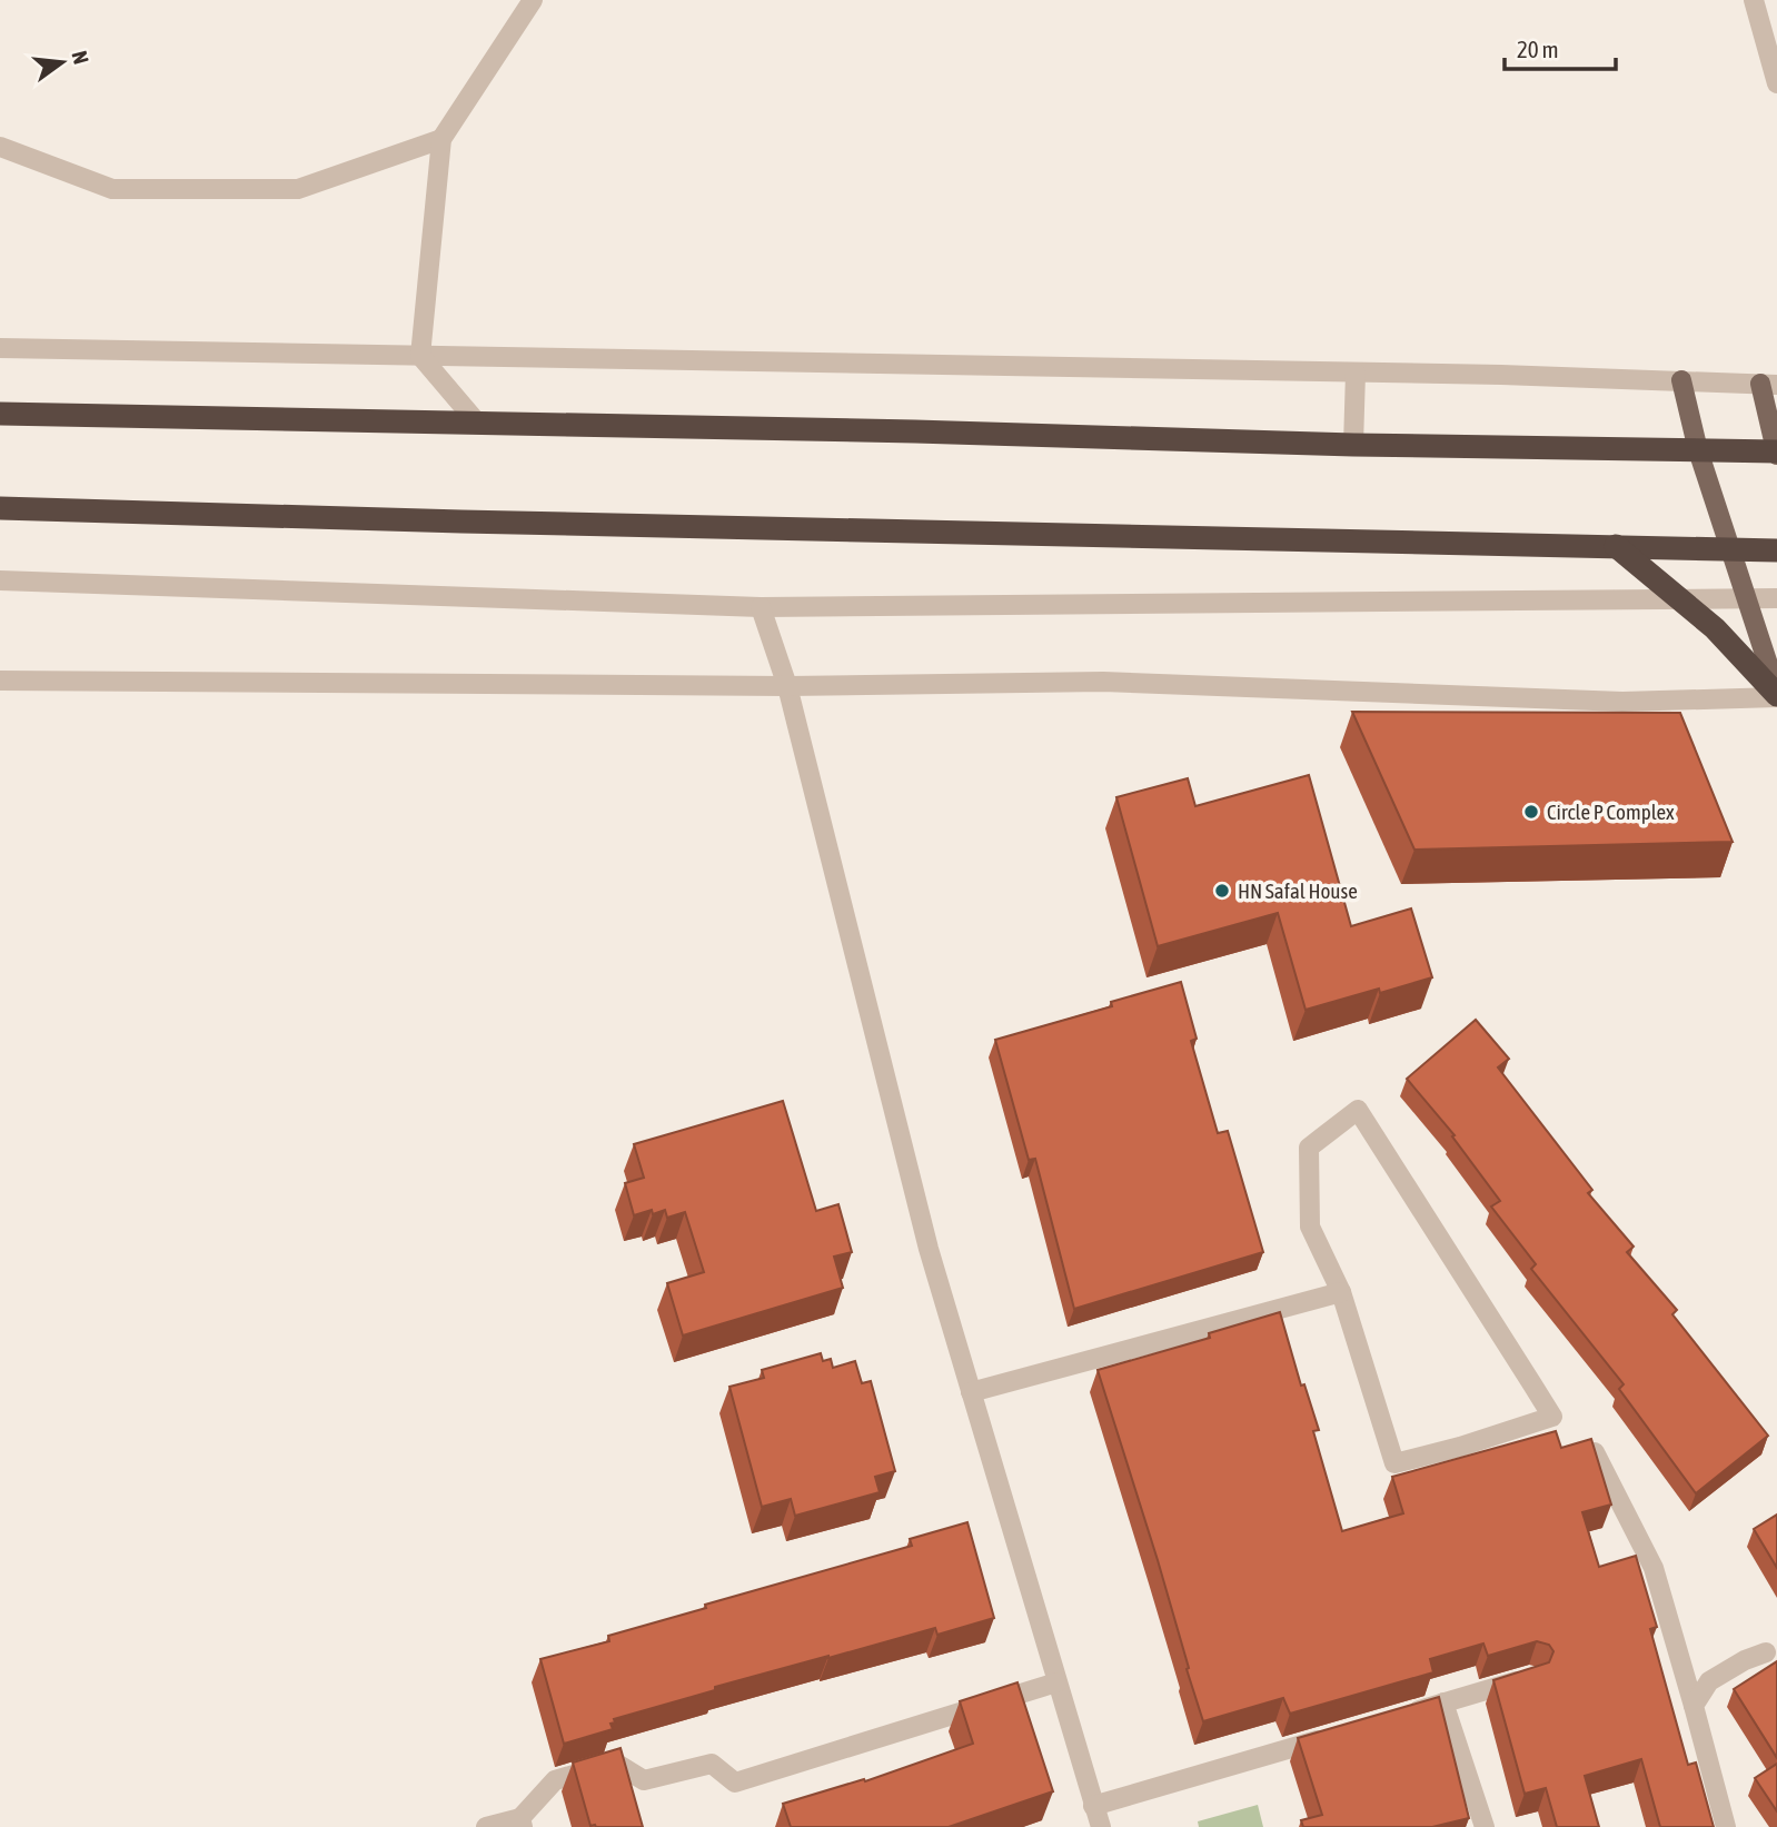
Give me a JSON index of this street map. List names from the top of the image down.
{
  "places": ["Circle P Complex", "HN Safal House"],
  "scale_bar": "20 m",
  "north": "right"
}
